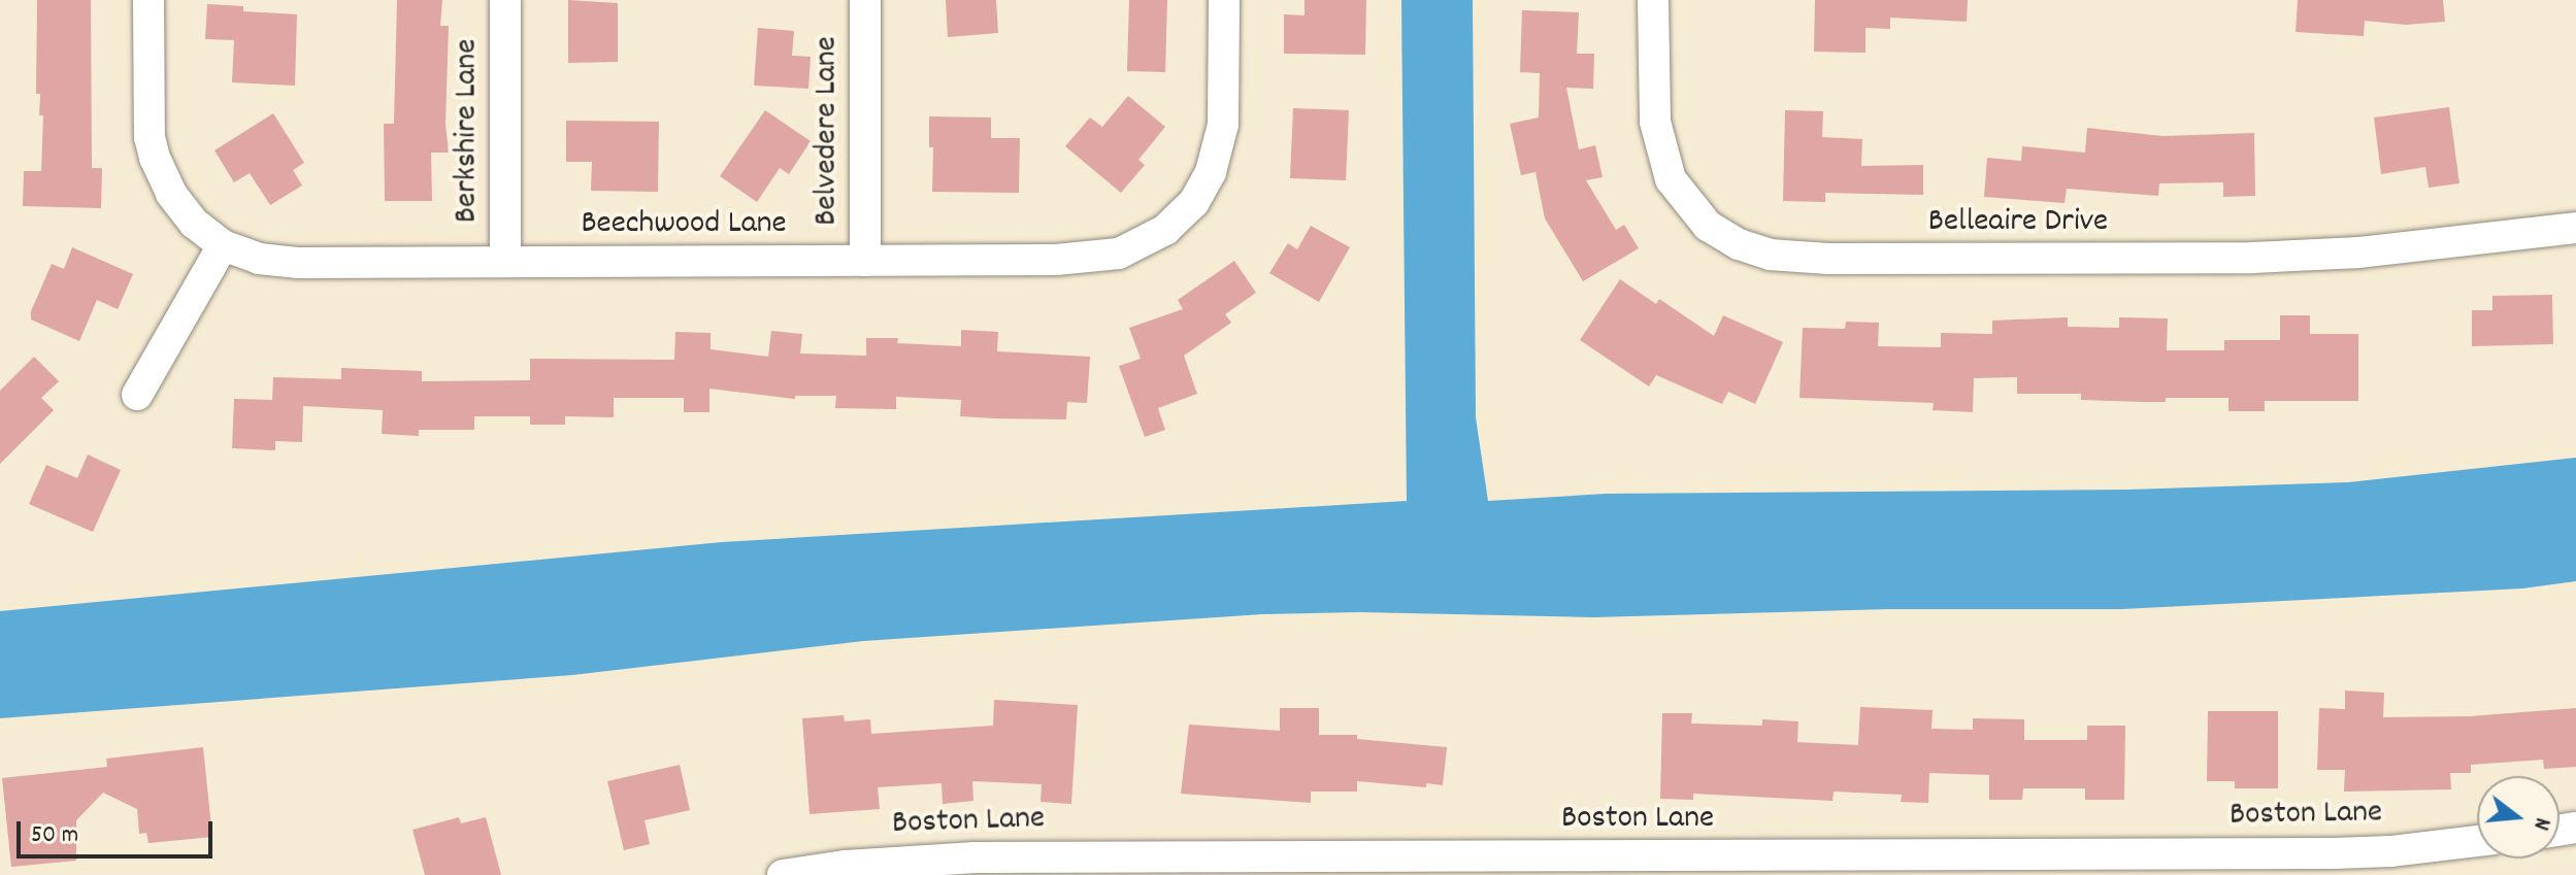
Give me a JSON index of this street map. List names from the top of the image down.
{
  "streets": {
    "street": [
      "Berkshire Lane",
      "Belvedere Lane",
      "Belleaire Drive",
      "Beechwood Lane",
      "Boston Lane"
    ]
  },
  "crossings": [
    ["Berkshire Lane", "Beechwood Lane"],
    ["Belvedere Lane", "Beechwood Lane"]
  ],
  "scale_bar": "50 m",
  "north": "right"
}
